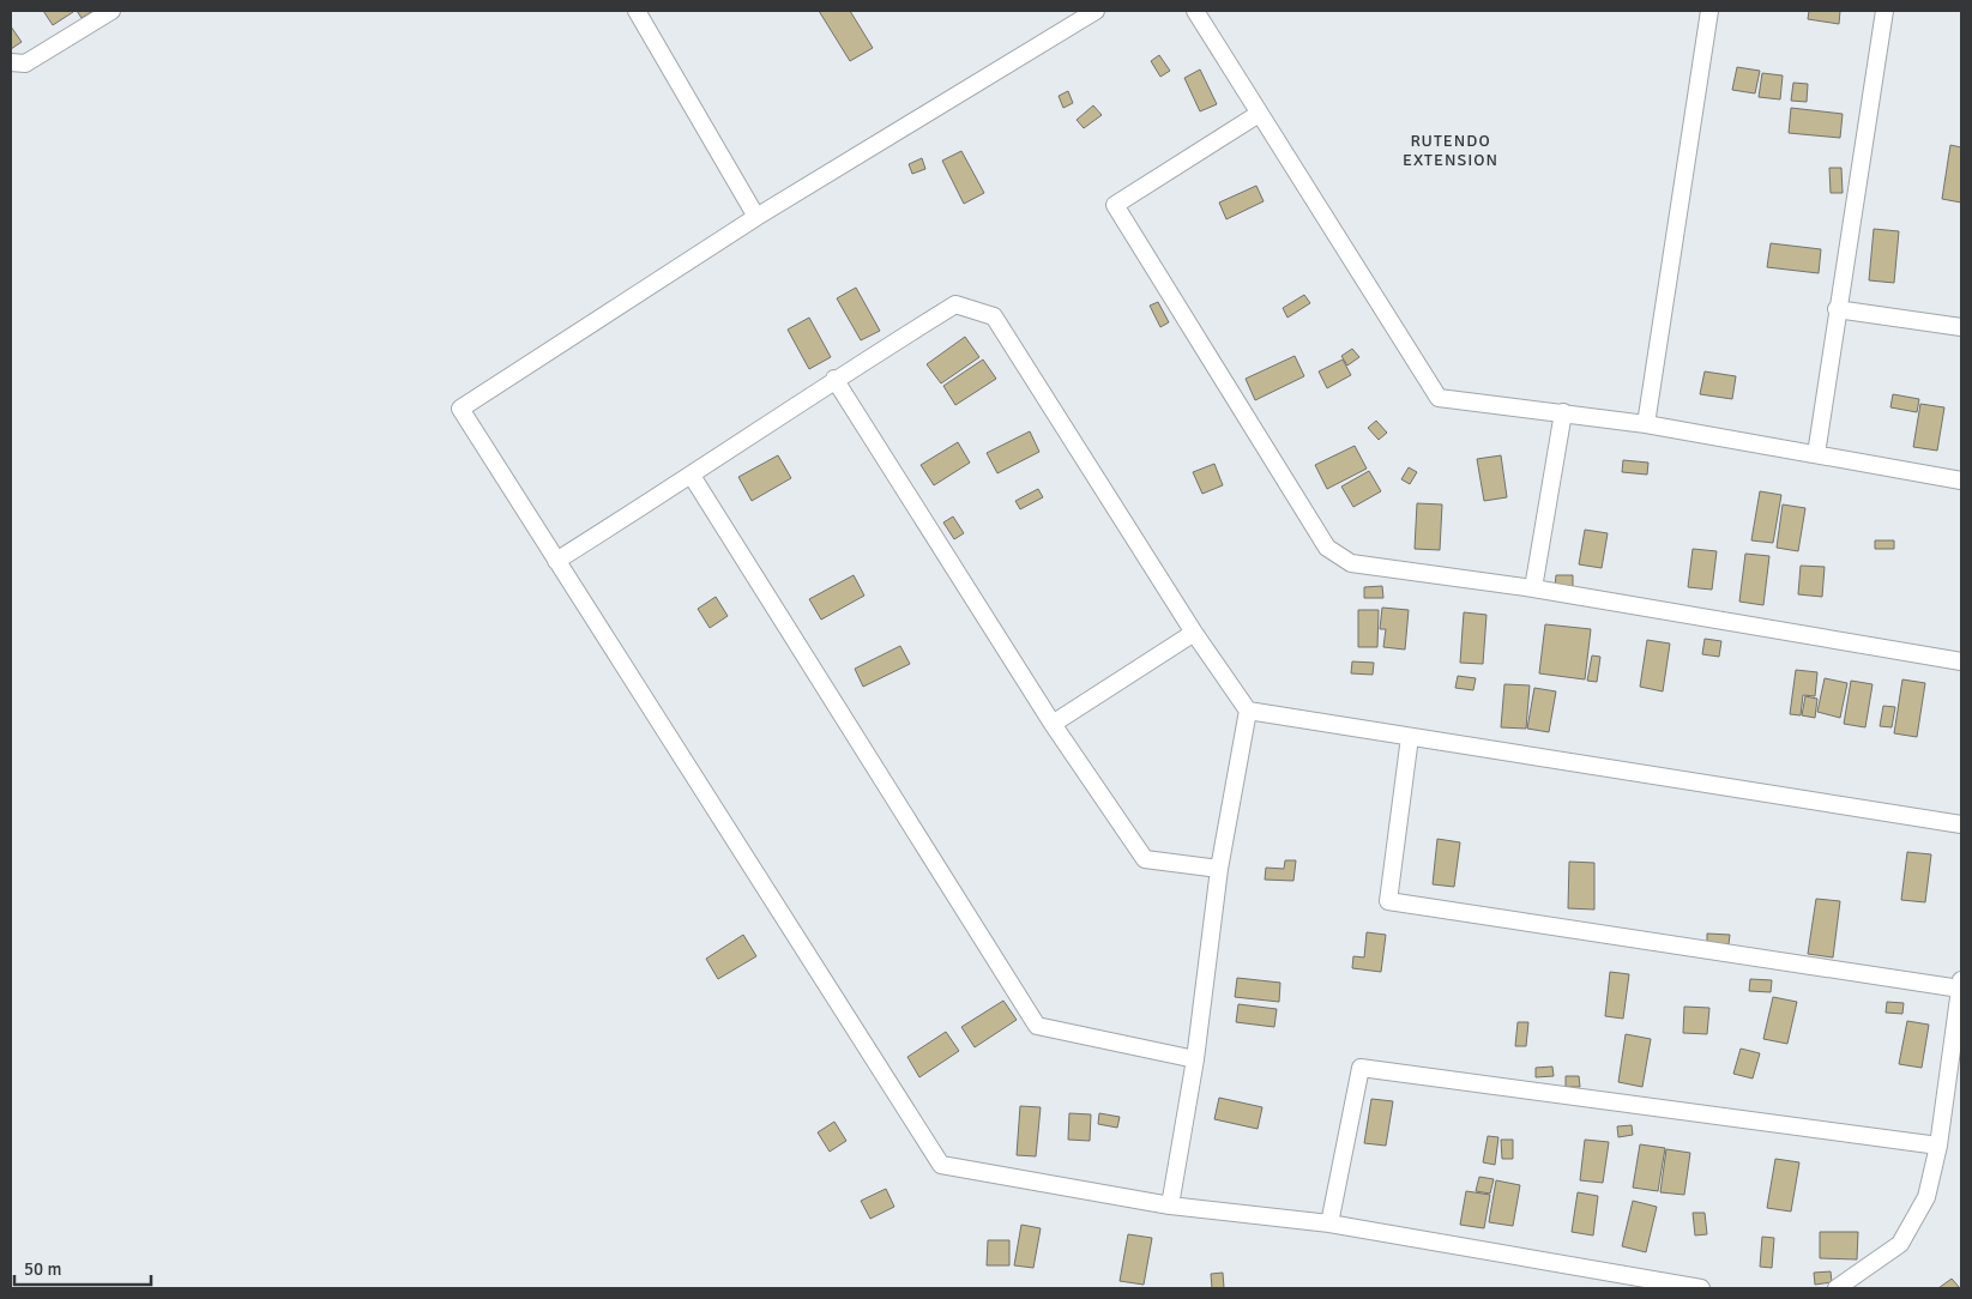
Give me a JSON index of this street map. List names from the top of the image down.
{
  "districts": ["RUTENDO EXTENSION"],
  "scale_bar": "50 m"
}
